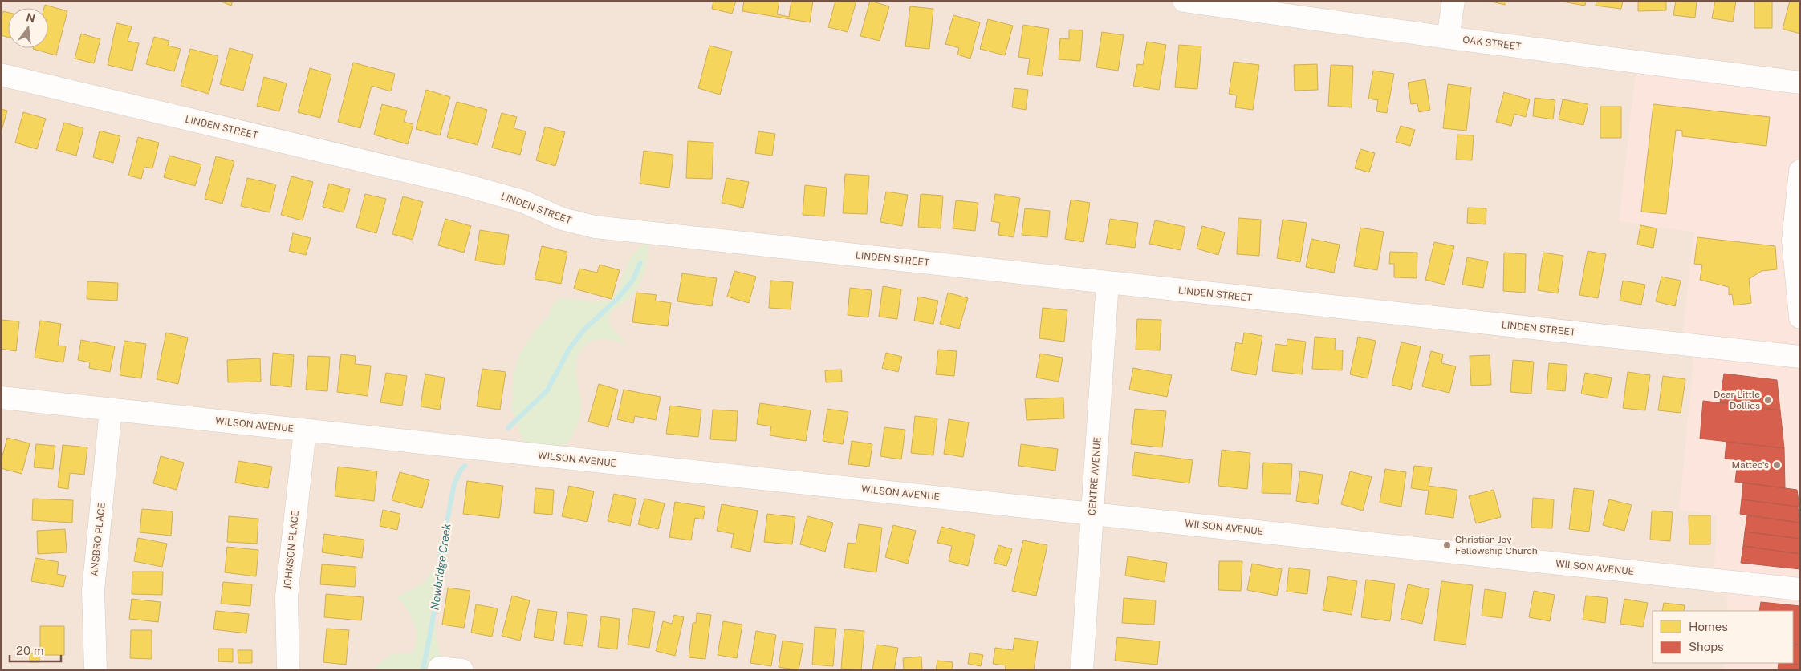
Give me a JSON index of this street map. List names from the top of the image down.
{
  "streets": {
    "street": [
      "OAK STREET",
      "LINDEN STREET",
      "WILSON AVENUE",
      "CENTRE AVENUE",
      "ANSBRO PLACE",
      "JOHNSON PLACE"
    ]
  },
  "crossings": [
    ["LINDEN STREET", "CENTRE AVENUE"],
    ["WILSON AVENUE", "CENTRE AVENUE"],
    ["WILSON AVENUE", "ANSBRO PLACE"],
    ["WILSON AVENUE", "JOHNSON PLACE"]
  ],
  "water": ["Newbridge Creek"],
  "places": ["Dear Little Dollies", "Matteo's", "Christian Joy Fellowship Church"],
  "legend": ["Homes", "Shops"],
  "scale_bar": "20 m",
  "north": "top"
}
